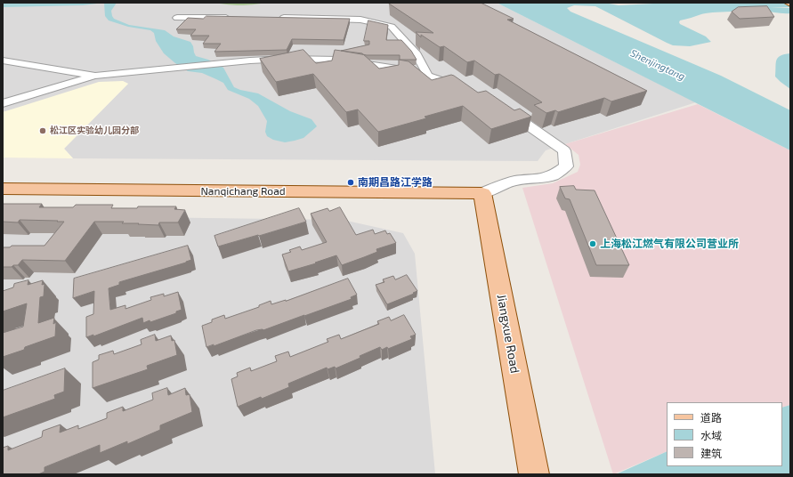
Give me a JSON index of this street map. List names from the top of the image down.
{
  "streets": {
    "main road": ["Nanqichang Road", "Jiangxue Road"]
  },
  "crossings": [
    ["Nanqichang Road", "Jiangxue Road"]
  ],
  "water": ["Shenjingtang"],
  "places": ["松江区实验幼儿园分部", "南期昌路江学路", "上海松江燃气有限公司营业所"],
  "legend": ["道路", "水域", "建筑"]
}
